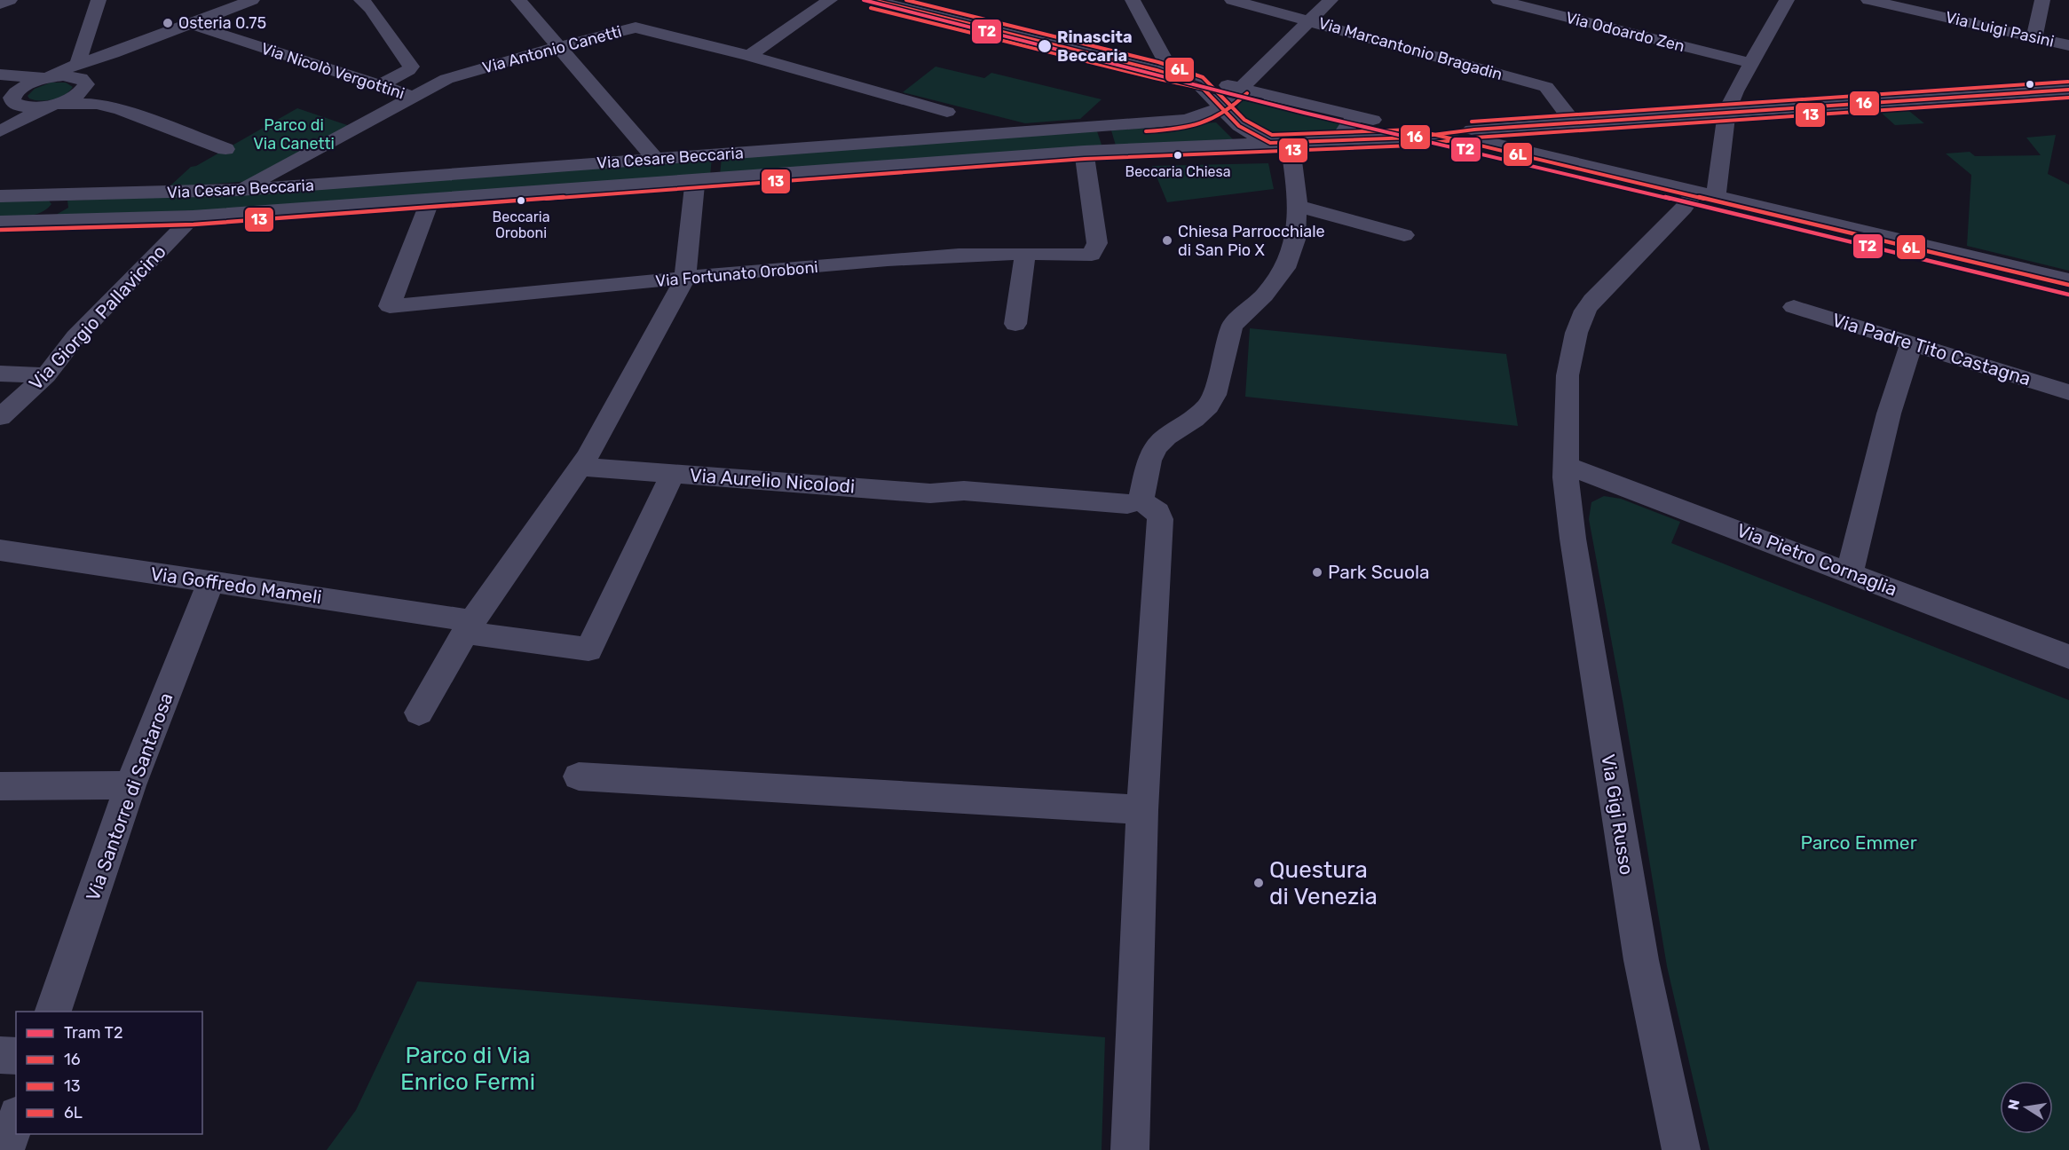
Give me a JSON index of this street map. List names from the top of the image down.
{
  "streets": {
    "street": [
      "Via Luigi Pasini",
      "Via Odoardo Zen",
      "Via Marcantonio Bragadin",
      "Via Antonio Canetti",
      "Via Nicolò Vergottini",
      "Via Cesare Beccaria",
      "Via Fortunato Oroboni",
      "Via Giorgio Pallavicino",
      "Via Padre Tito Castagna",
      "Via Aurelio Nicolodi",
      "Via Pietro Cornaglia",
      "Via Goffredo Mameli",
      "Via Santorre di Santarosa",
      "Via Gigi Russo"
    ]
  },
  "crossings": [
    ["Via Antonio Canetti", "Via Nicolò Vergottini"],
    ["Via Antonio Canetti", "Via Cesare Beccaria"],
    ["Via Cesare Beccaria", "Via Fortunato Oroboni"],
    ["Via Cesare Beccaria", "Via Giorgio Pallavicino"],
    ["Via Aurelio Nicolodi", "Via Goffredo Mameli"],
    ["Via Pietro Cornaglia", "Via Gigi Russo"],
    ["Via Goffredo Mameli", "Via Santorre di Santarosa"]
  ],
  "parks": ["Parco di Via Canetti", "Parco Emmer", "Parco di Via Enrico Fermi"],
  "places": [
    "Osteria 0.75",
    "Rinascita Beccaria",
    "Beccaria Chiesa",
    "Beccaria Oroboni",
    "Chiesa Parrocchiale di San Pio X",
    "Park Scuola",
    "Questura di Venezia"
  ],
  "lines": [
    "tram line T2",
    "transit line 16",
    "transit line 6L",
    "transit line 13"
  ],
  "legend": [
    "Tram T2",
    "16",
    "13",
    "6L"
  ],
  "north": "left"
}
